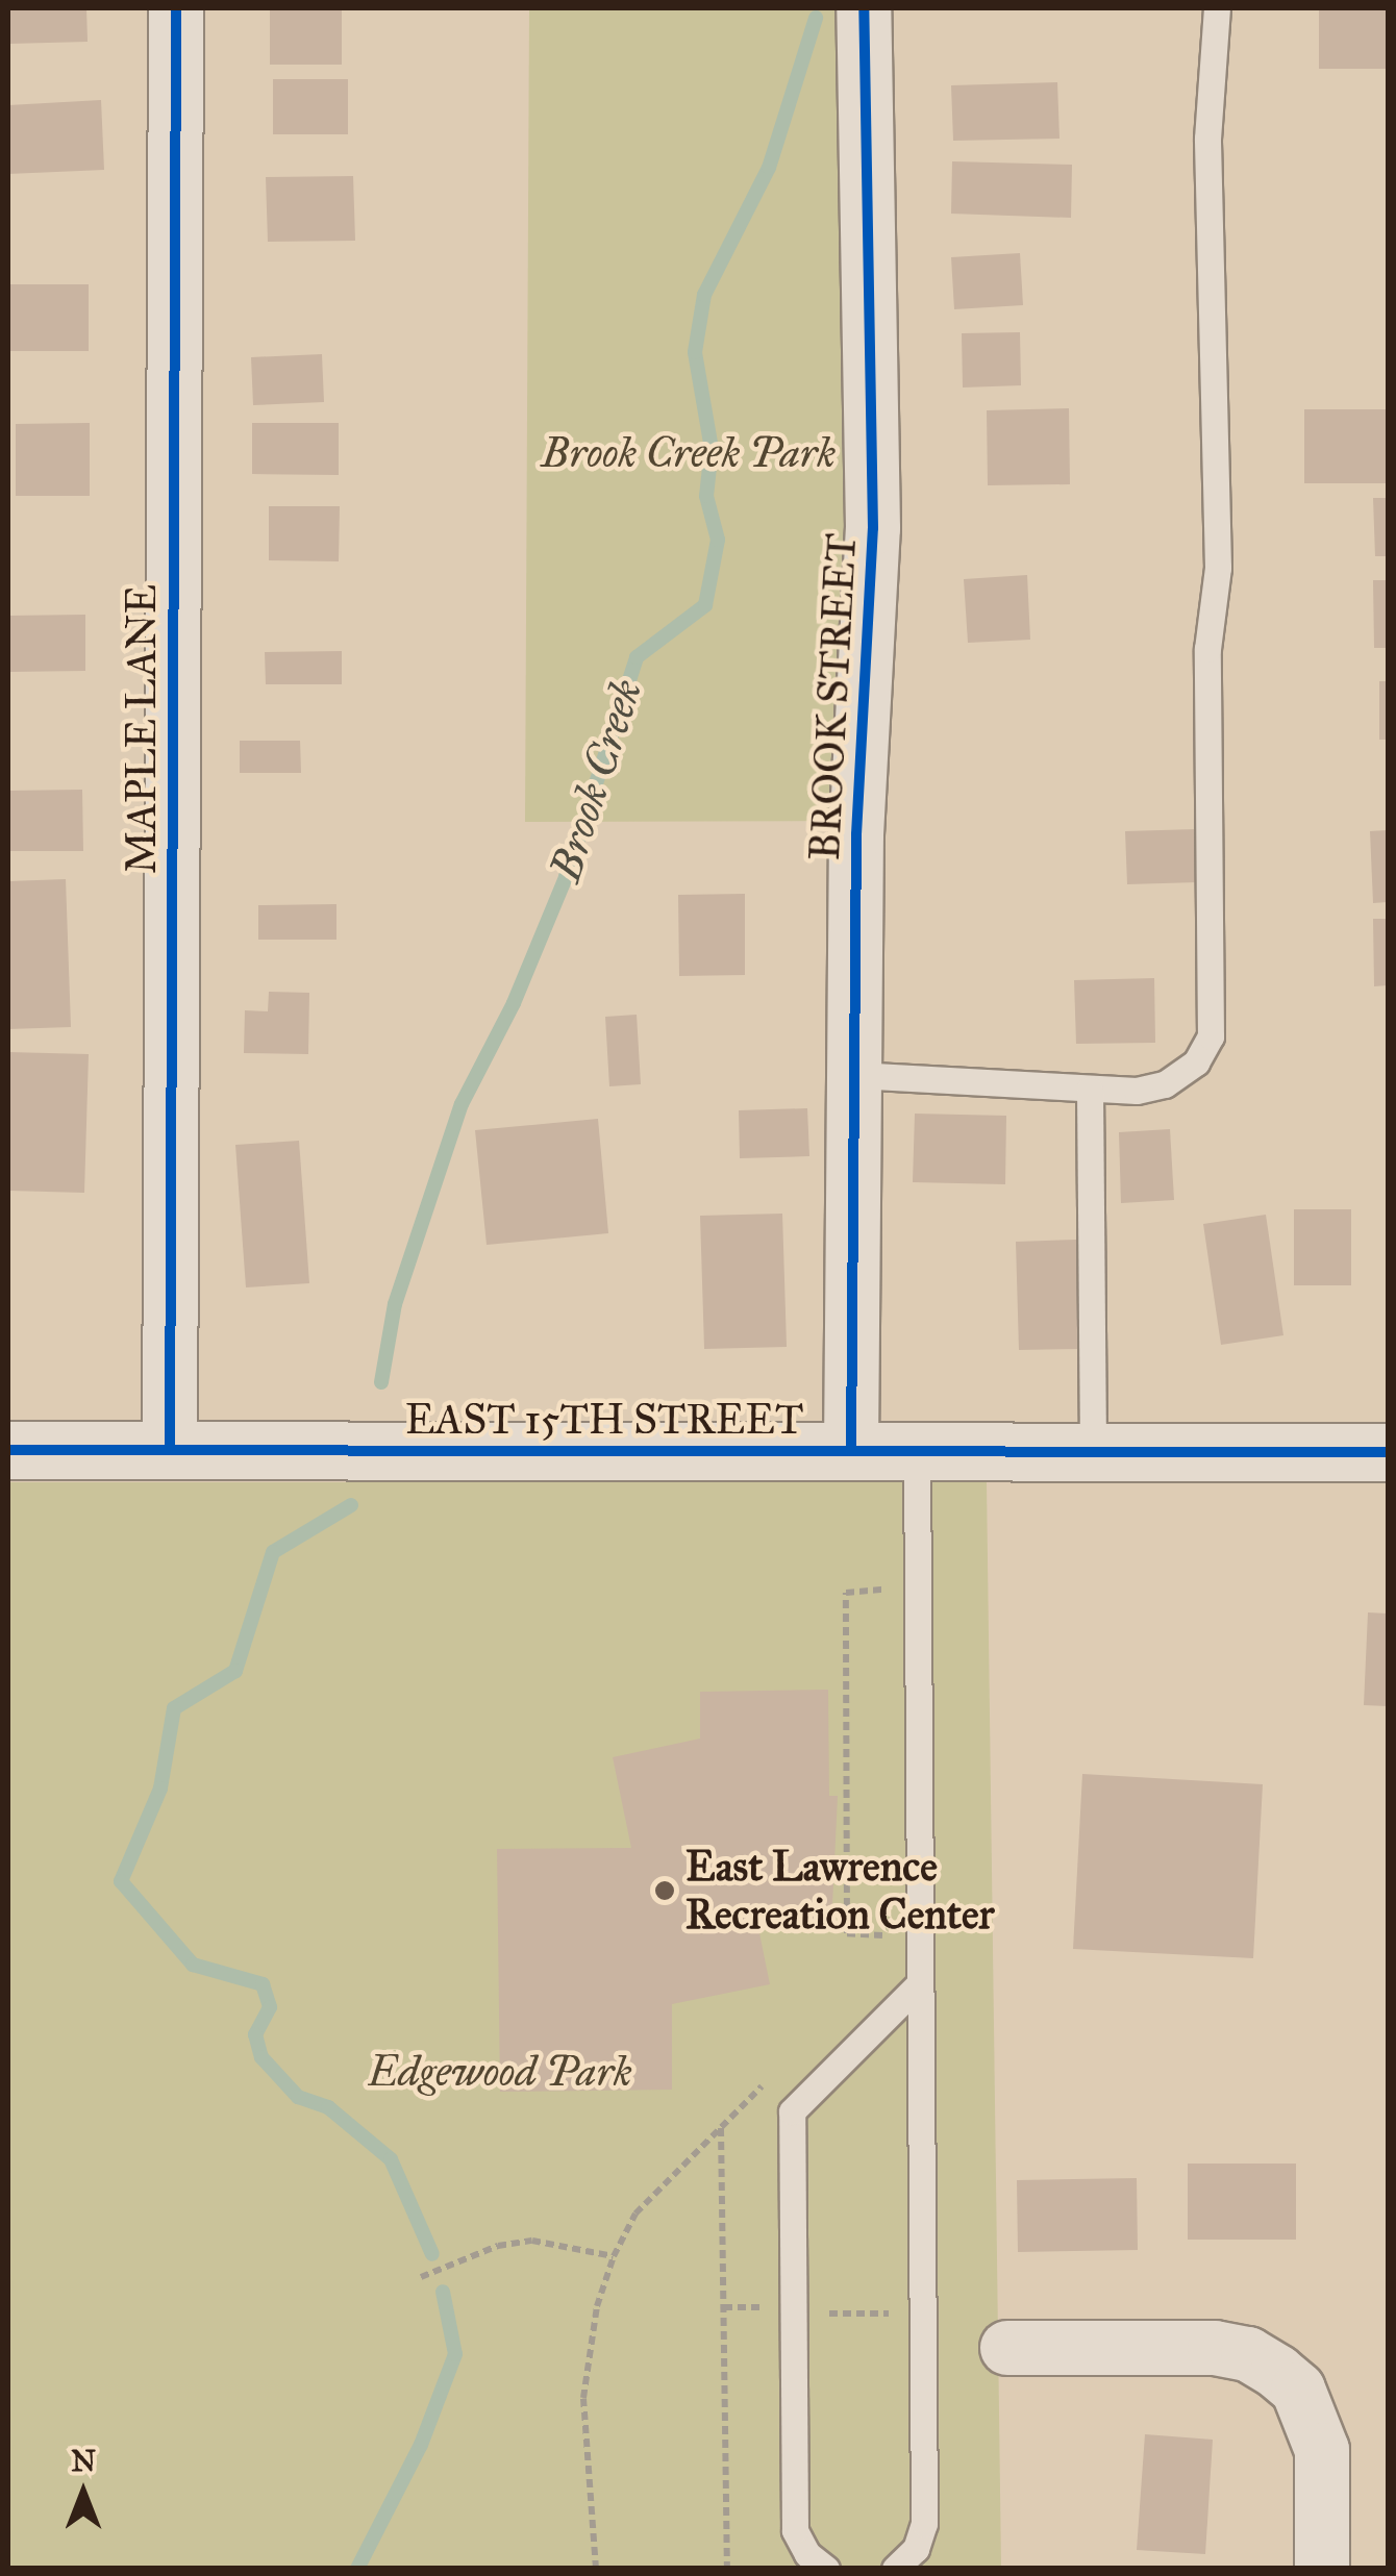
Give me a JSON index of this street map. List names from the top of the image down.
{
  "streets": {
    "main road": ["EAST 15TH STREET"],
    "street": ["BROOK STREET", "MAPLE LANE"]
  },
  "crossings": [
    ["BROOK STREET", "EAST 15TH STREET"],
    ["MAPLE LANE", "EAST 15TH STREET"]
  ],
  "water": ["Brook Creek"],
  "parks": ["Brook Creek Park", "Edgewood Park"],
  "places": ["East Lawrence Recreation Center"],
  "north": "top"
}
